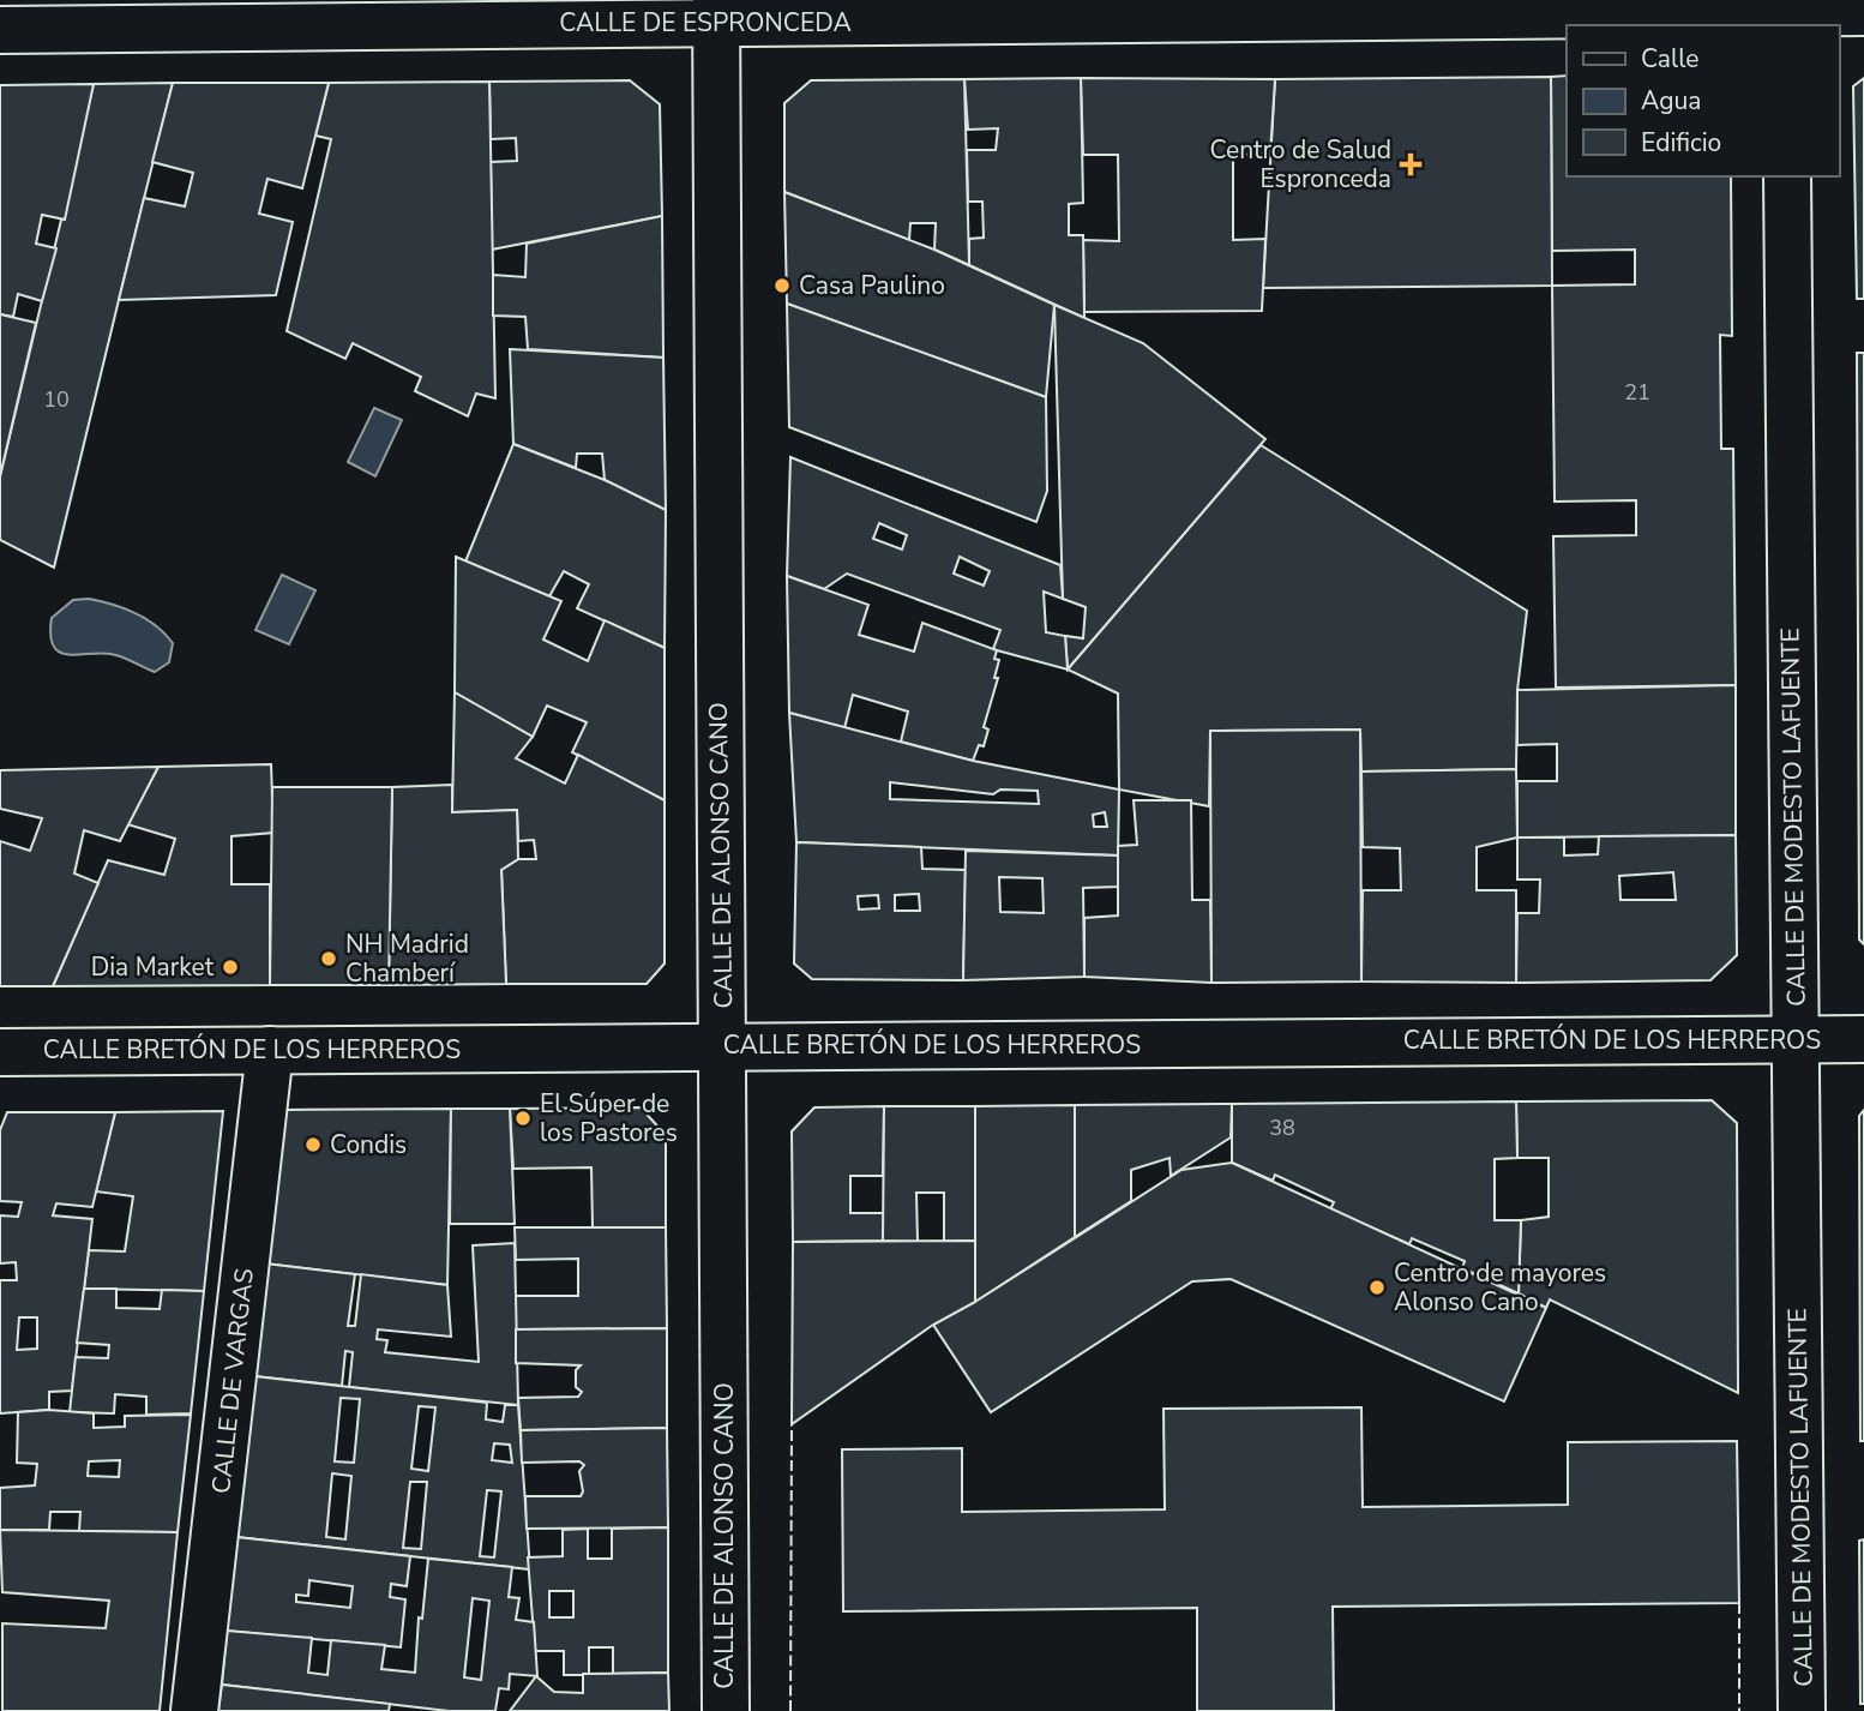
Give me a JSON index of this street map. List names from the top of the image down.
{
  "streets": {
    "street": [
      "CALLE DE ESPRONCEDA",
      "CALLE DE MODESTO LAFUENTE",
      "CALLE DE ALONSO CANO",
      "CALLE BRETÓN DE LOS HERREROS",
      "CALLE DE VARGAS"
    ]
  },
  "crossings": [
    ["CALLE DE ESPRONCEDA", "CALLE DE ALONSO CANO"],
    ["CALLE DE MODESTO LAFUENTE", "CALLE BRETÓN DE LOS HERREROS"],
    ["CALLE DE ALONSO CANO", "CALLE BRETÓN DE LOS HERREROS"],
    ["CALLE BRETÓN DE LOS HERREROS", "CALLE DE VARGAS"]
  ],
  "places": {
    "health": ["Centro de Salud Espronceda"],
    "other": [
      "Casa Paulino",
      "NH Madrid Chamberí",
      "Dia Market",
      "El Súper de los Pastores",
      "Condis",
      "Centro de mayores Alonso Cano"
    ]
  },
  "house_numbers": ["21", "10", "38"],
  "legend": ["Calle", "Agua", "Edificio"]
}
